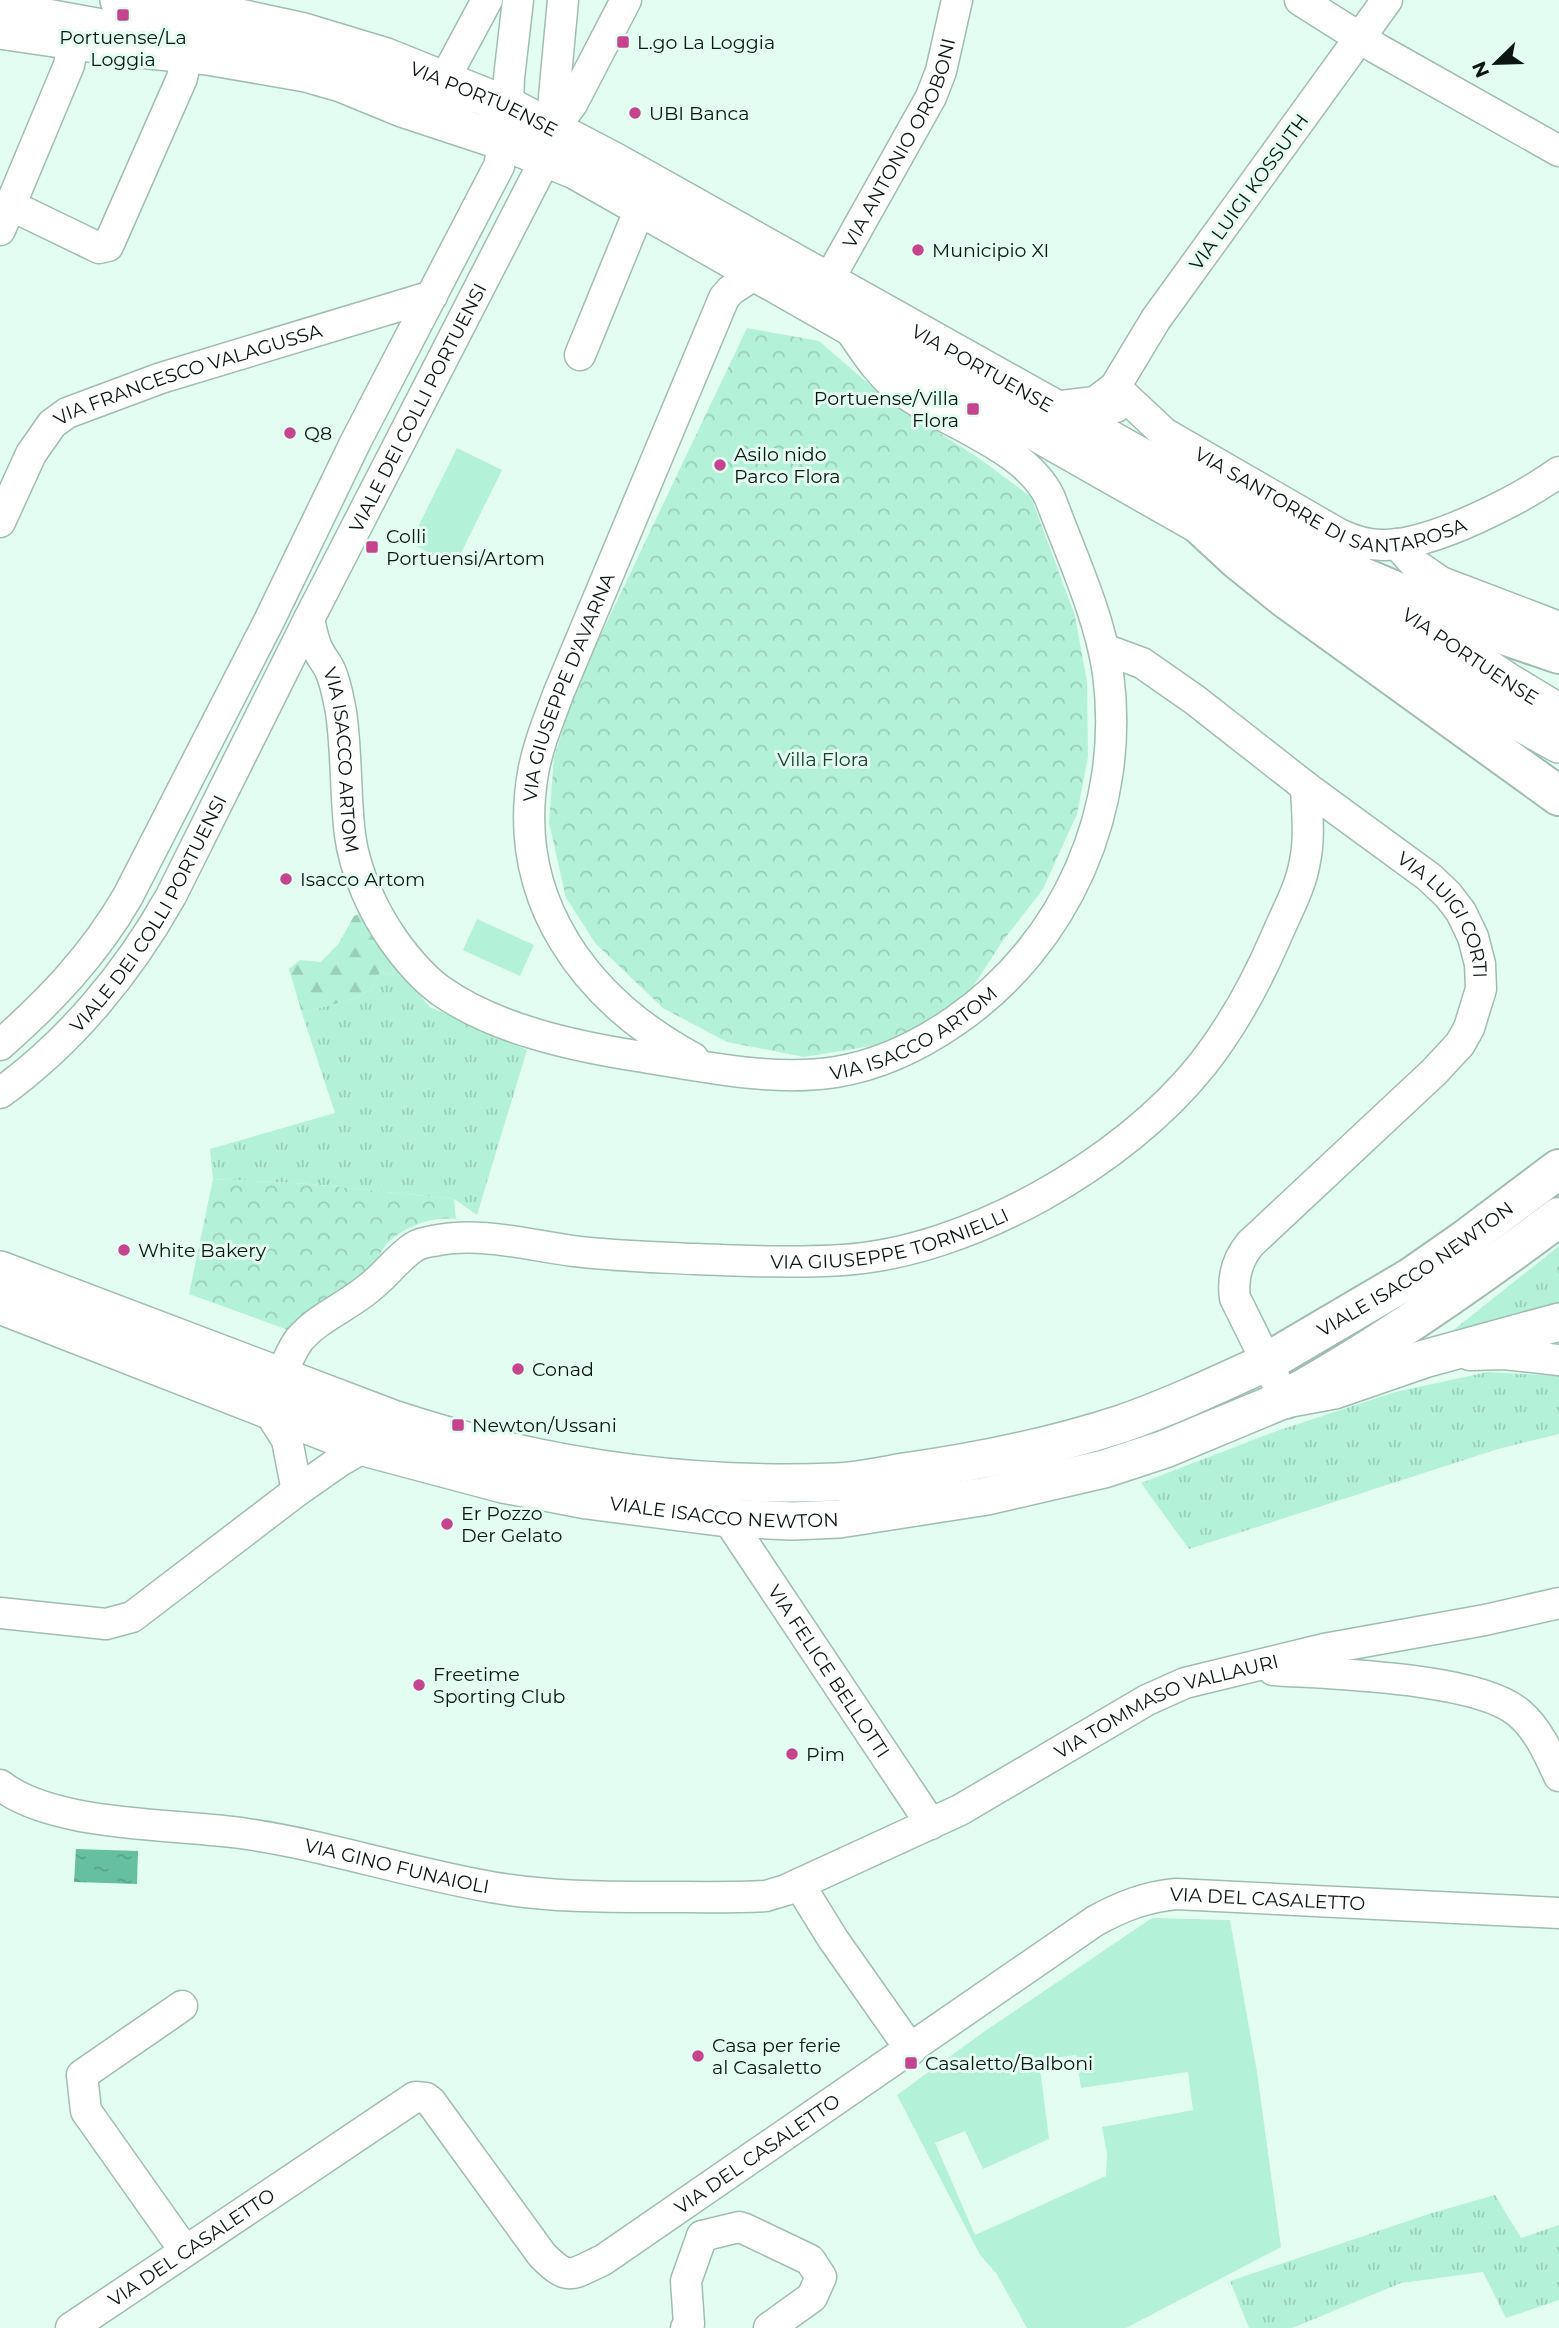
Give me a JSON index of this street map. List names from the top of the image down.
{
  "streets": {
    "highway": ["VIALE ISACCO NEWTON"],
    "main road": ["VIA PORTUENSE"],
    "street": [
      "VIA ANTONIO OROBONI",
      "VIA LUIGI KOSSUTH",
      "VIA FRANCESCO VALAGUSSA",
      "VIALE DEI COLLI PORTUENSI",
      "VIA SANTORRE DI SANTAROSA",
      "VIA GIUSEPPE D'AVARNA",
      "VIA ISACCO ARTOM",
      "VIA LUIGI CORTI",
      "VIA GIUSEPPE TORNIELLI",
      "VIA FELICE BELLOTTI",
      "VIA TOMMASO VALLAURI",
      "VIA GINO FUNAIOLI",
      "VIA DEL CASALETTO"
    ]
  },
  "crossings": [
    ["VIA PORTUENSE", "VIA ANTONIO OROBONI"],
    ["VIA PORTUENSE", "VIA LUIGI KOSSUTH"],
    ["VIA PORTUENSE", "VIALE DEI COLLI PORTUENSI"],
    ["VIA PORTUENSE", "VIA GIUSEPPE D'AVARNA"],
    ["VIA PORTUENSE", "VIA ISACCO ARTOM"],
    ["VIA LUIGI KOSSUTH", "VIA SANTORRE DI SANTAROSA"],
    ["VIA FRANCESCO VALAGUSSA", "VIALE DEI COLLI PORTUENSI"],
    ["VIALE DEI COLLI PORTUENSI", "VIA ISACCO ARTOM"],
    ["VIA GIUSEPPE D'AVARNA", "VIA ISACCO ARTOM"],
    ["VIA ISACCO ARTOM", "VIA LUIGI CORTI"],
    ["VIA LUIGI CORTI", "VIA GIUSEPPE TORNIELLI"],
    ["VIA LUIGI CORTI", "VIALE ISACCO NEWTON"],
    ["VIA GIUSEPPE TORNIELLI", "VIALE ISACCO NEWTON"],
    ["VIALE ISACCO NEWTON", "VIA FELICE BELLOTTI"],
    ["VIA FELICE BELLOTTI", "VIA TOMMASO VALLAURI"],
    ["VIA TOMMASO VALLAURI", "VIA GINO FUNAIOLI"]
  ],
  "parks": ["Villa Flora"],
  "places": {
    "transit": [
      "Portuense/La Loggia",
      "L.go La Loggia",
      "Portuense/Villa Flora",
      "Colli Portuensi/Artom",
      "Newton/Ussani",
      "Casaletto/Balboni"
    ],
    "other": [
      "UBI Banca",
      "Municipio XI",
      "Q8",
      "Asilo nido Parco Flora",
      "Isacco Artom",
      "White Bakery",
      "Conad",
      "Er Pozzo Der Gelato",
      "Freetime Sporting Club",
      "Pim",
      "Casa per ferie al Casaletto"
    ]
  },
  "north": "bottom left"
}
